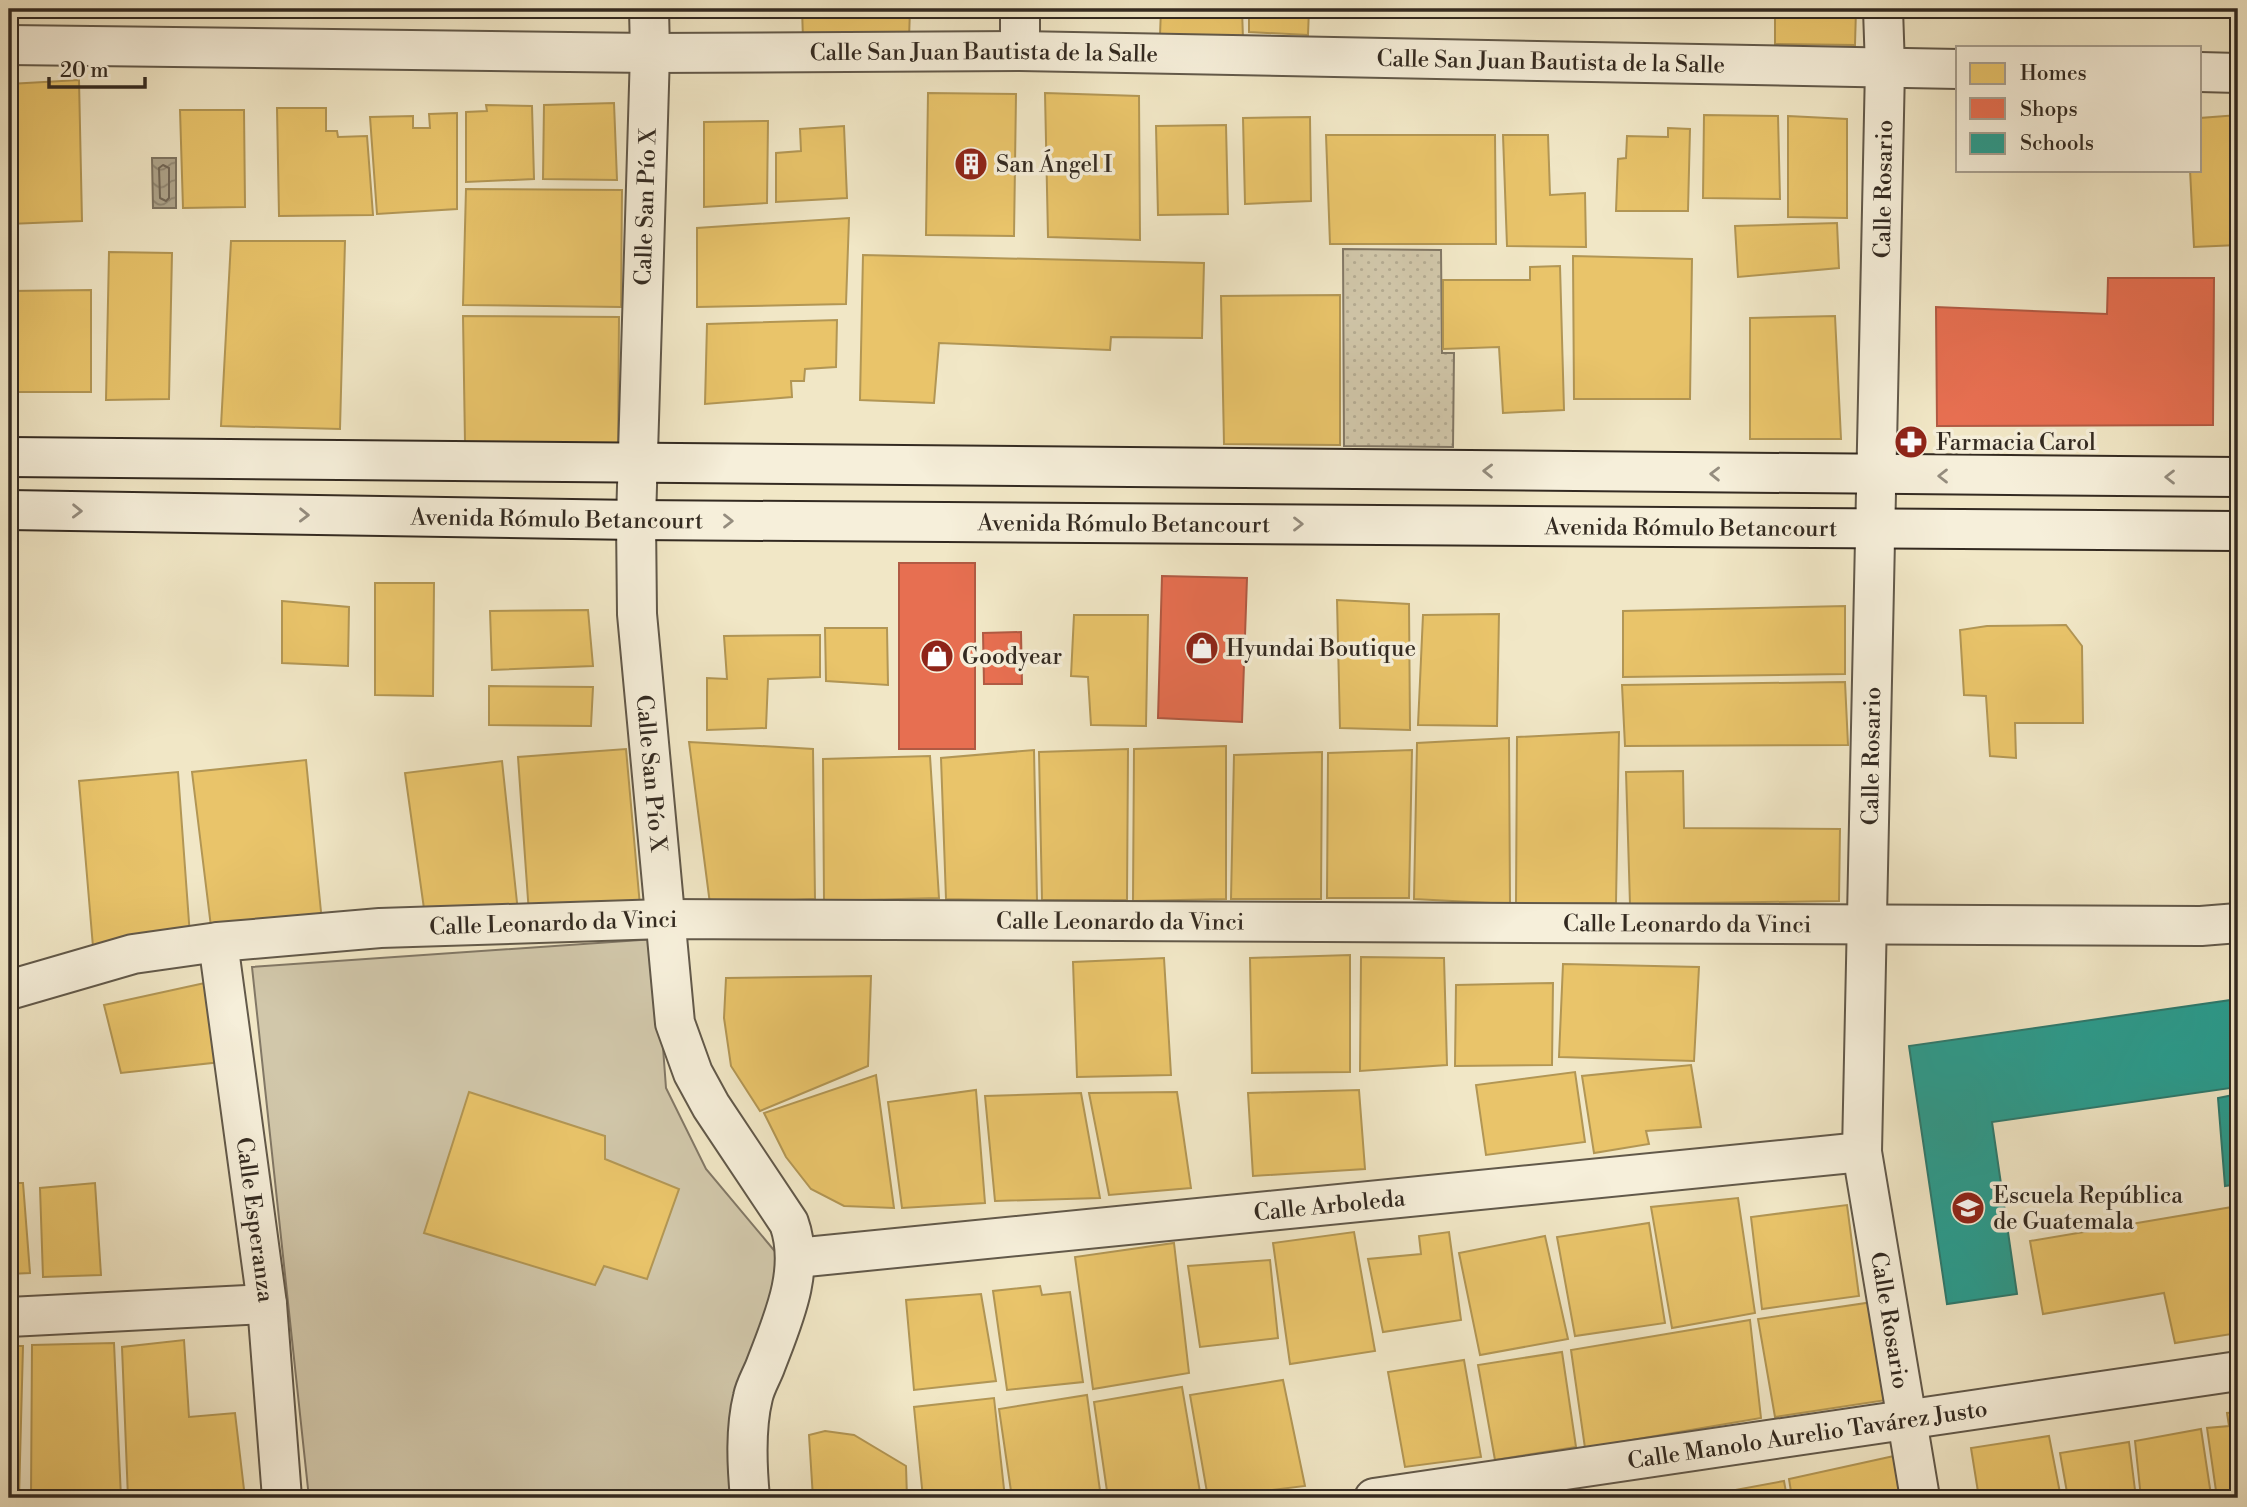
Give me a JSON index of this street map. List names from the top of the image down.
{
  "streets": {
    "street": [
      "Calle San Juan Bautista de la Salle",
      "Calle Rosario",
      "Calle San Pío X",
      "Avenida Rómulo Betancourt",
      "Calle Leonardo da Vinci",
      "Calle Arboleda",
      "Calle Esperanza",
      "Calle Manolo Aurelio Tavárez Justo"
    ]
  },
  "crossings": [
    ["Calle San Juan Bautista de la Salle", "Calle Rosario"],
    ["Calle San Juan Bautista de la Salle", "Calle San Pío X"],
    ["Calle Rosario", "Avenida Rómulo Betancourt"],
    ["Calle Rosario", "Calle Leonardo da Vinci"],
    ["Calle Rosario", "Calle Arboleda"],
    ["Calle Rosario", "Calle Manolo Aurelio Tavárez Justo"],
    ["Calle San Pío X", "Avenida Rómulo Betancourt"],
    ["Calle San Pío X", "Calle Leonardo da Vinci"],
    ["Calle San Pío X", "Calle Arboleda"],
    ["Calle Leonardo da Vinci", "Calle Esperanza"]
  ],
  "places": {
    "building": ["San Ángel I"],
    "pharmacy": ["Farmacia Carol"],
    "shop": ["Hyundai Boutique", "Goodyear"],
    "school or university": ["Escuela República de Guatemala"]
  },
  "legend": ["Homes", "Shops", "Schools"],
  "scale_bar": "20 m"
}
